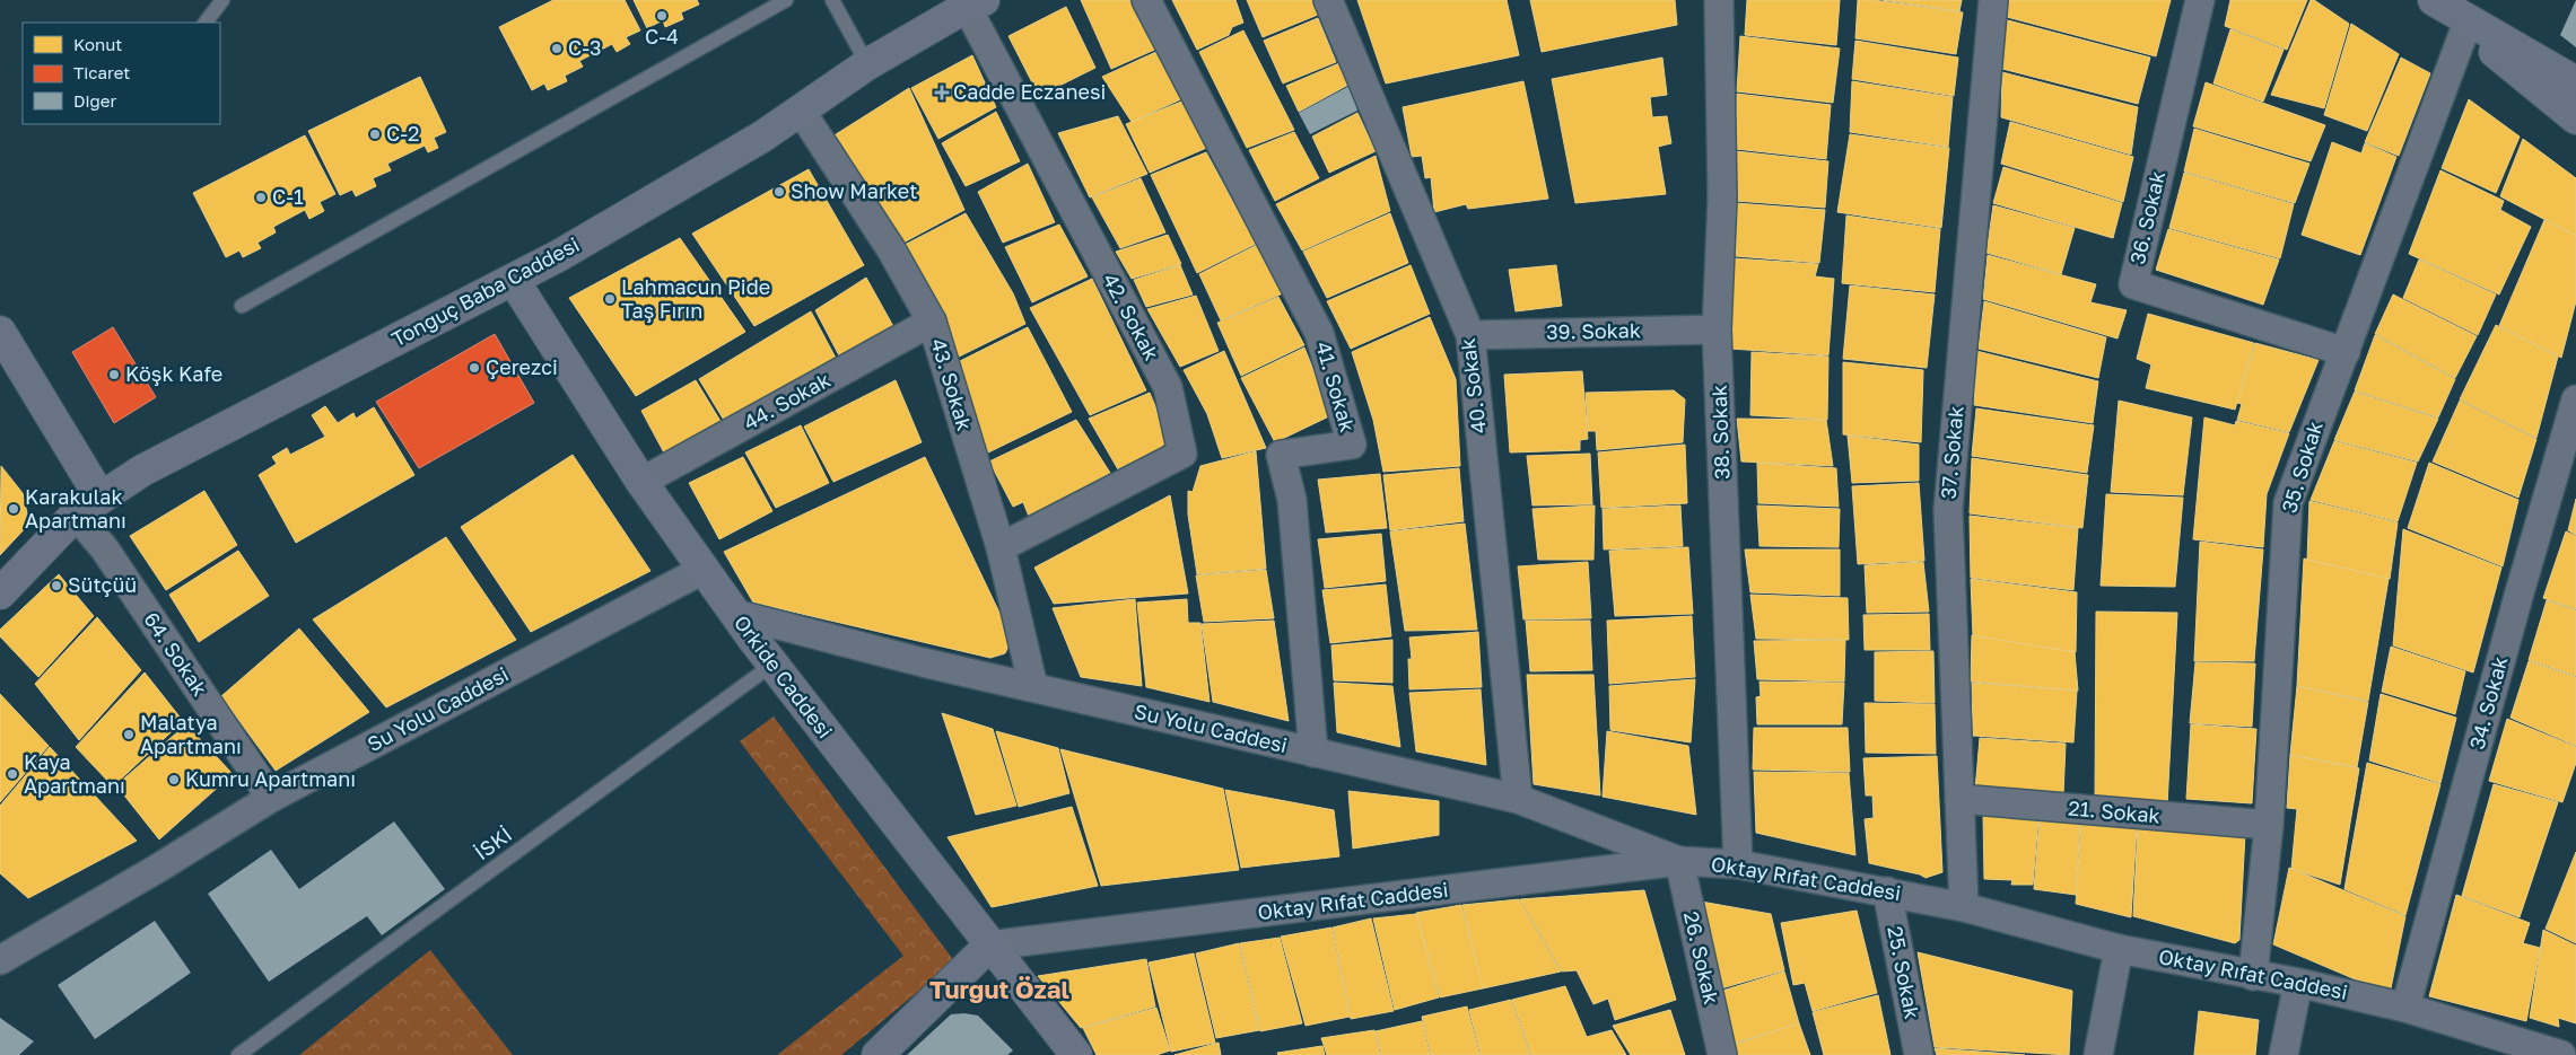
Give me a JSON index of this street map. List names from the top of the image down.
{
  "streets": {
    "street": [
      "36. Sokak",
      "Tonguç Baba Caddesi",
      "42. Sokak",
      "39. Sokak",
      "43. Sokak",
      "40. Sokak",
      "41. Sokak",
      "44. Sokak",
      "38. Sokak",
      "37. Sokak",
      "35. Sokak",
      "64. Sokak",
      "Orkide Caddesi",
      "34. Sokak",
      "Su Yolu Caddesi",
      "21. Sokak",
      "Oktay Rıfat Caddesi",
      "26. Sokak",
      "25. Sokak"
    ],
    "lane": ["İSKİ"]
  },
  "crossings": [
    ["36. Sokak", "35. Sokak"],
    ["Tonguç Baba Caddesi", "42. Sokak"],
    ["Tonguç Baba Caddesi", "43. Sokak"],
    ["Tonguç Baba Caddesi", "64. Sokak"],
    ["Tonguç Baba Caddesi", "Orkide Caddesi"],
    ["42. Sokak", "43. Sokak"],
    ["39. Sokak", "40. Sokak"],
    ["39. Sokak", "38. Sokak"],
    ["43. Sokak", "44. Sokak"],
    ["43. Sokak", "Su Yolu Caddesi"],
    ["40. Sokak", "Su Yolu Caddesi"],
    ["41. Sokak", "Su Yolu Caddesi"],
    ["44. Sokak", "Orkide Caddesi"],
    ["38. Sokak", "Oktay Rıfat Caddesi"],
    ["37. Sokak", "21. Sokak"],
    ["37. Sokak", "Oktay Rıfat Caddesi"],
    ["35. Sokak", "21. Sokak"],
    ["35. Sokak", "Oktay Rıfat Caddesi"],
    ["64. Sokak", "Su Yolu Caddesi"],
    ["Orkide Caddesi", "Su Yolu Caddesi"],
    ["Orkide Caddesi", "İSKİ"],
    ["Orkide Caddesi", "Oktay Rıfat Caddesi"],
    ["34. Sokak", "Oktay Rıfat Caddesi"],
    ["Su Yolu Caddesi", "Oktay Rıfat Caddesi"],
    ["Su Yolu Caddesi", "26. Sokak"],
    ["Oktay Rıfat Caddesi", "26. Sokak"],
    ["Oktay Rıfat Caddesi", "25. Sokak"]
  ],
  "districts": ["Turgut Özal"],
  "places": {
    "other": [
      "C-4",
      "C-3",
      "C-2",
      "Show Market",
      "C-1",
      "Lahmacun Pide Taş Fırın",
      "Çerezci",
      "Köşk Kafe",
      "Karakulak Apartmanı",
      "Sütçüü",
      "Malatya Apartmanı",
      "Kaya Apartmanı",
      "Kumru Apartmanı"
    ],
    "health": ["Cadde Eczanesi"]
  },
  "legend": ["Konut", "Ticaret", "Diğer"]
}
